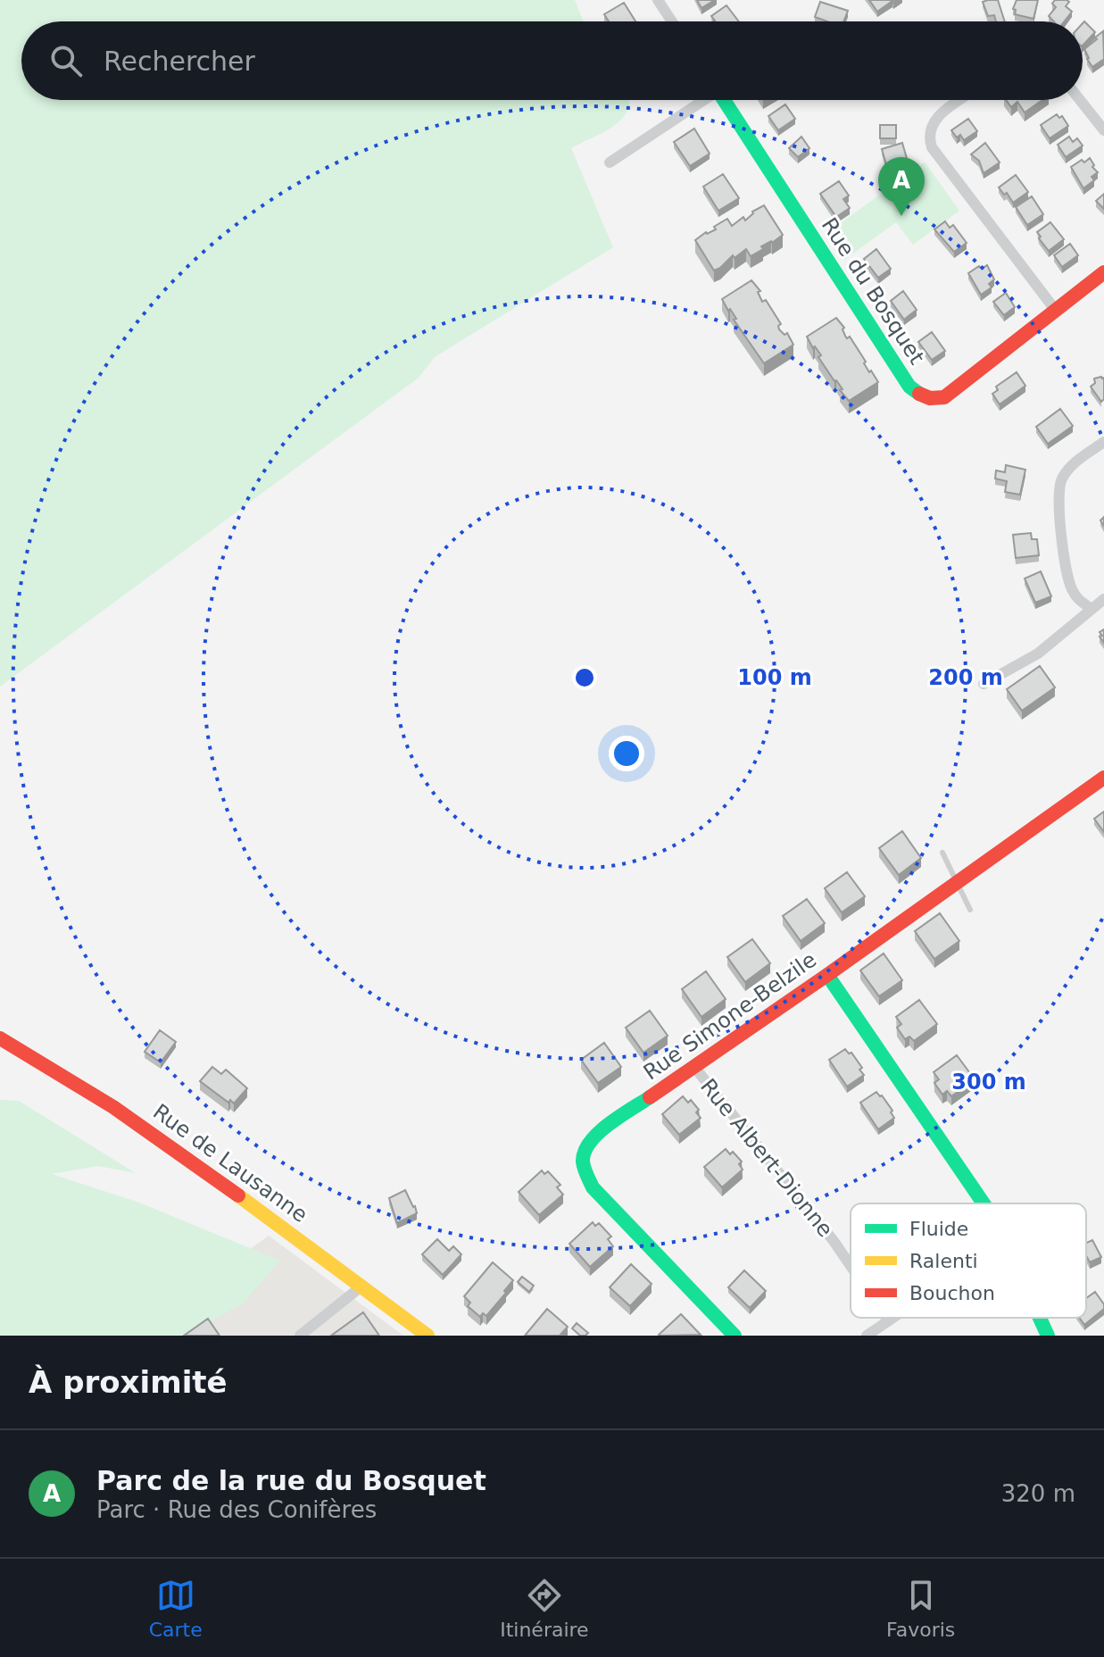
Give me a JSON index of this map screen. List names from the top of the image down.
{
  "streets": {
    "street": [
      "Rue du Bosquet",
      "Rue Simone-Belzile",
      "Rue Albert-Dionne",
      "Rue de Lausanne"
    ]
  },
  "crossings": [
    ["Rue Simone-Belzile", "Rue Albert-Dionne"]
  ],
  "legend": ["Fluide", "Ralenti", "Bouchon"],
  "page": {
    "search": "Rechercher",
    "pins": "A",
    "heading": "À proximité",
    "list": [
      {
        "mark": "A",
        "name": "Parc de la rue du Bosquet",
        "note": "Parc · Rue des Conifères",
        "value": "320 m"
      }
    ],
    "nav": ["Carte", "Itinéraire", "Favoris"]
  },
  "rings": ["100 m", "200 m", "300 m"]
}
